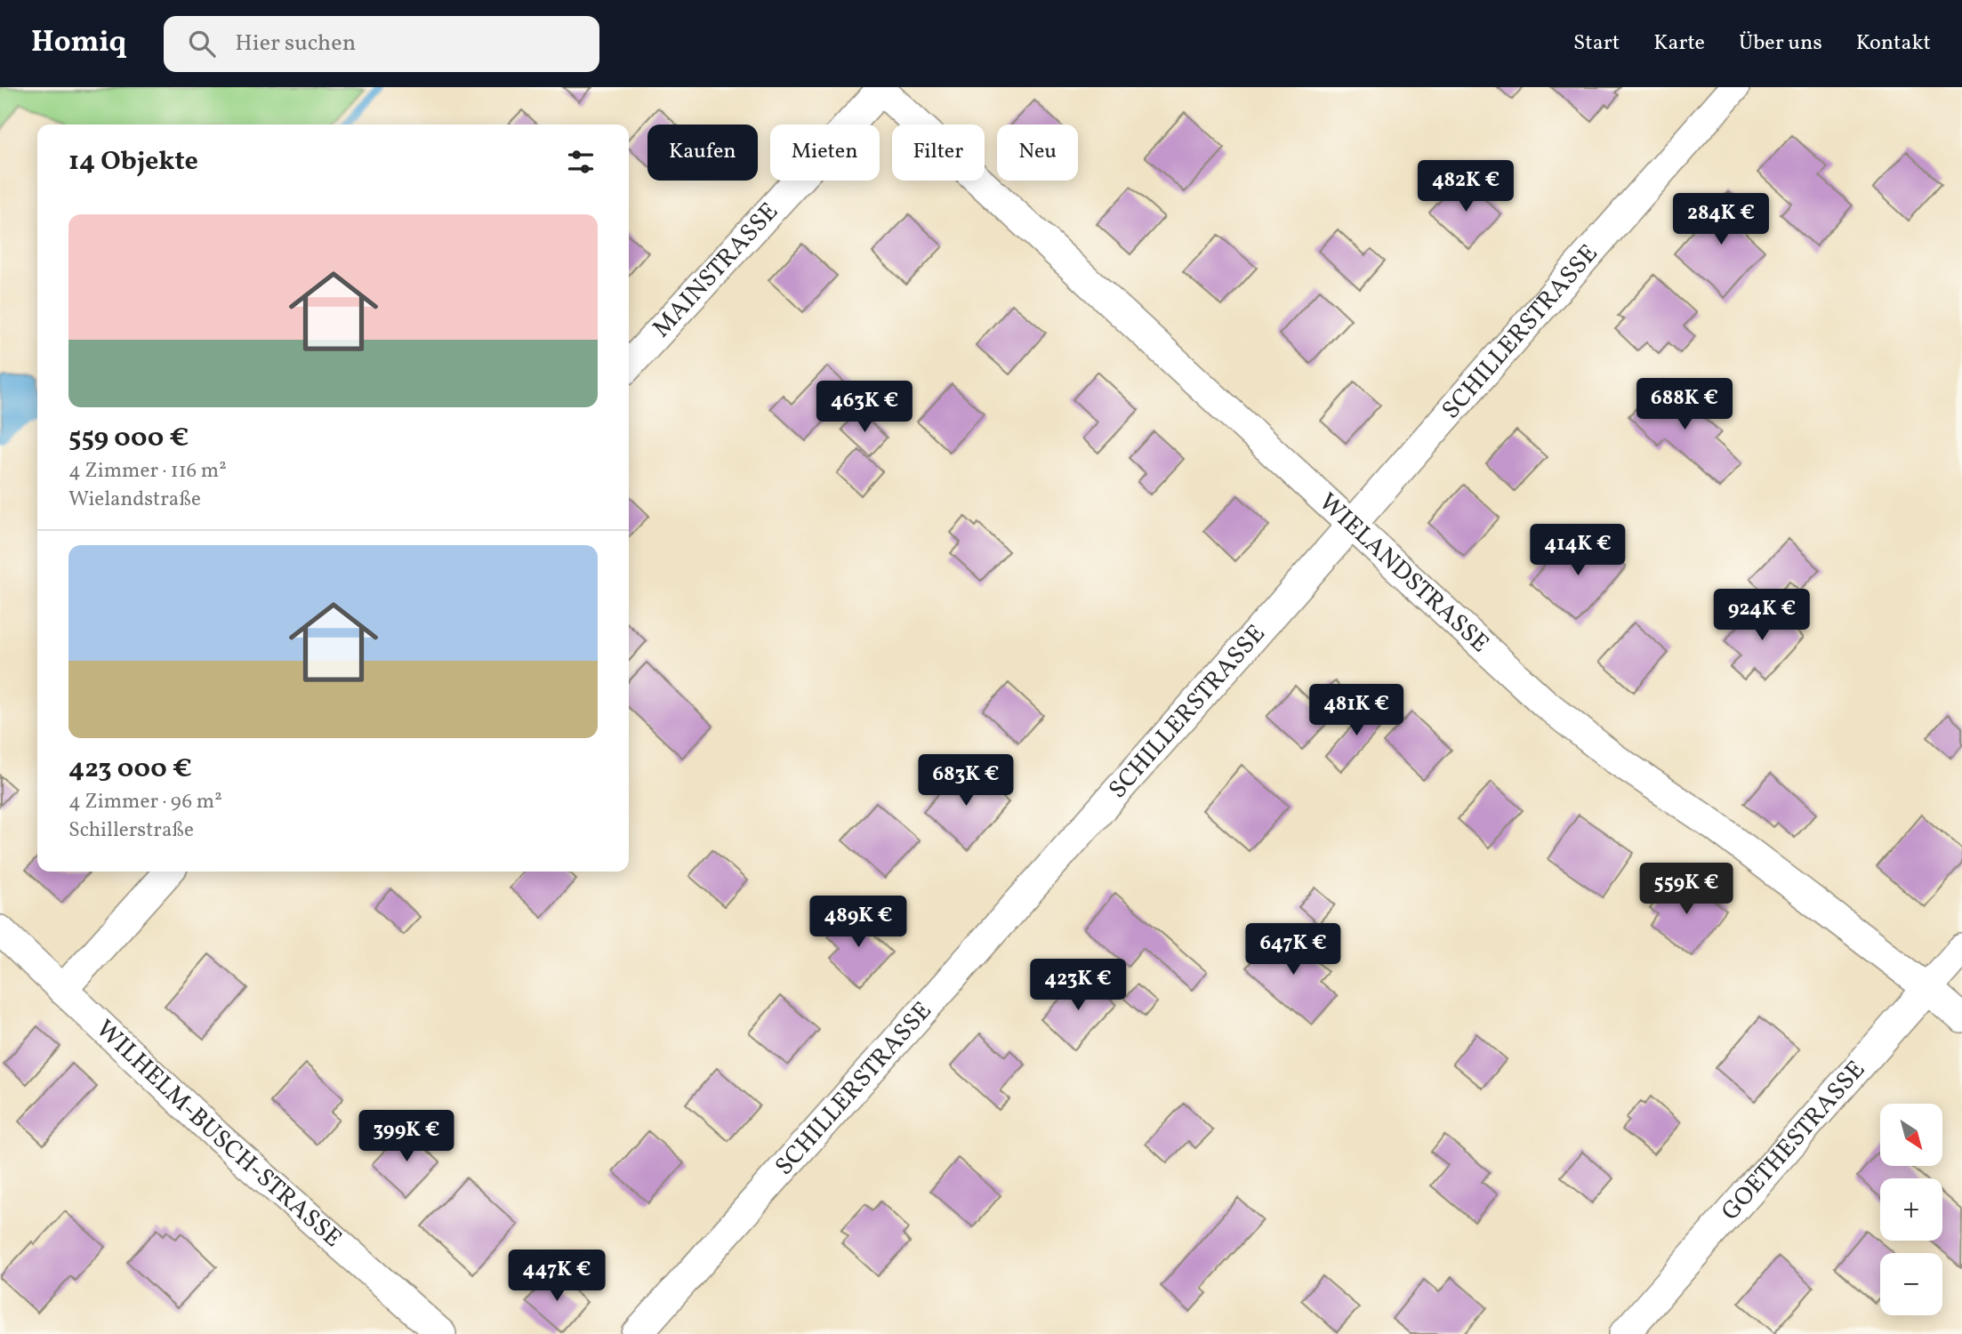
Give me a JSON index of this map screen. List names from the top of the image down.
{
  "streets": {
    "street": [
      "MAINSTRASSE",
      "SCHILLERSTRASSE",
      "WIELANDSTRASSE",
      "WILHELM-BUSCH-STRASSE",
      "GOETHESTRASSE"
    ]
  },
  "crossings": [
    ["MAINSTRASSE", "WIELANDSTRASSE"],
    ["SCHILLERSTRASSE", "WIELANDSTRASSE"],
    ["WIELANDSTRASSE", "GOETHESTRASSE"]
  ],
  "north": "bottom right",
  "page": {
    "header": "Homiq",
    "search": "Hier suchen",
    "nav": [
      "Start",
      "Karte",
      "Über uns",
      "Kontakt"
    ],
    "chip": [
      "Kaufen",
      "Mieten",
      "Filter",
      "Neu"
    ],
    "heading": "14 Objekte",
    "price": [
      "482K €",
      "284K €",
      "688K €",
      "463K €",
      "414K €",
      "924K €",
      "481K €",
      "683K €",
      "559K €",
      "489K €",
      "647K €",
      "423K €",
      "399K €",
      "447K €"
    ],
    "list": [
      {
        "name": "559 000 €",
        "note": "4 Zimmer · 116 m² · Wielandstraße"
      },
      {
        "name": "423 000 €",
        "note": "4 Zimmer · 96 m² · Schillerstraße"
      }
    ],
    "map_buttons": ["+", "−"]
  }
}
